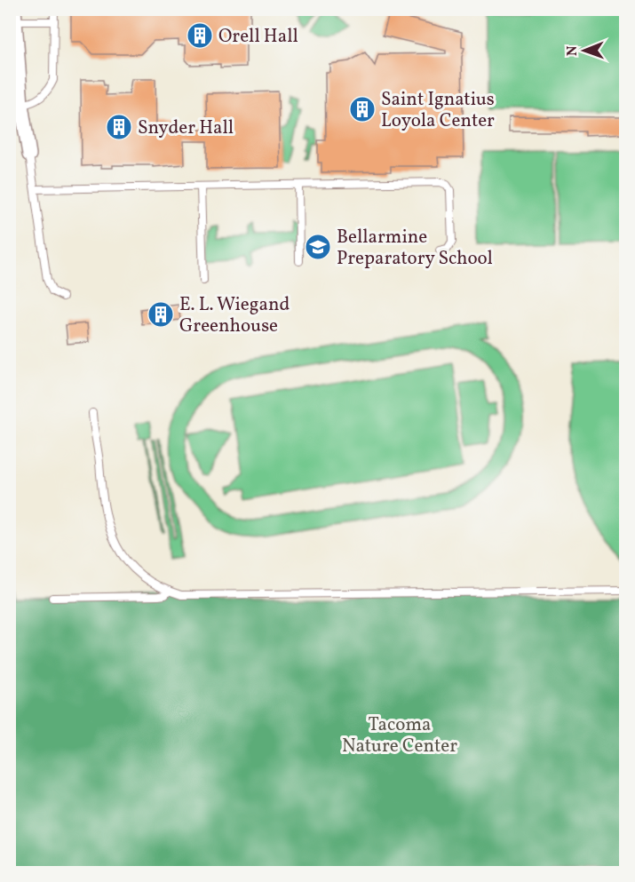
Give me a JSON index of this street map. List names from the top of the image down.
{
  "parks": ["Tacoma Nature Center"],
  "places": {
    "building": [
      "Orell Hall",
      "Saint Ignatius Loyola Center",
      "Snyder Hall",
      "E. L. Wiegand Greenhouse"
    ],
    "school or university": ["Bellarmine Preparatory School"]
  },
  "north": "left"
}
